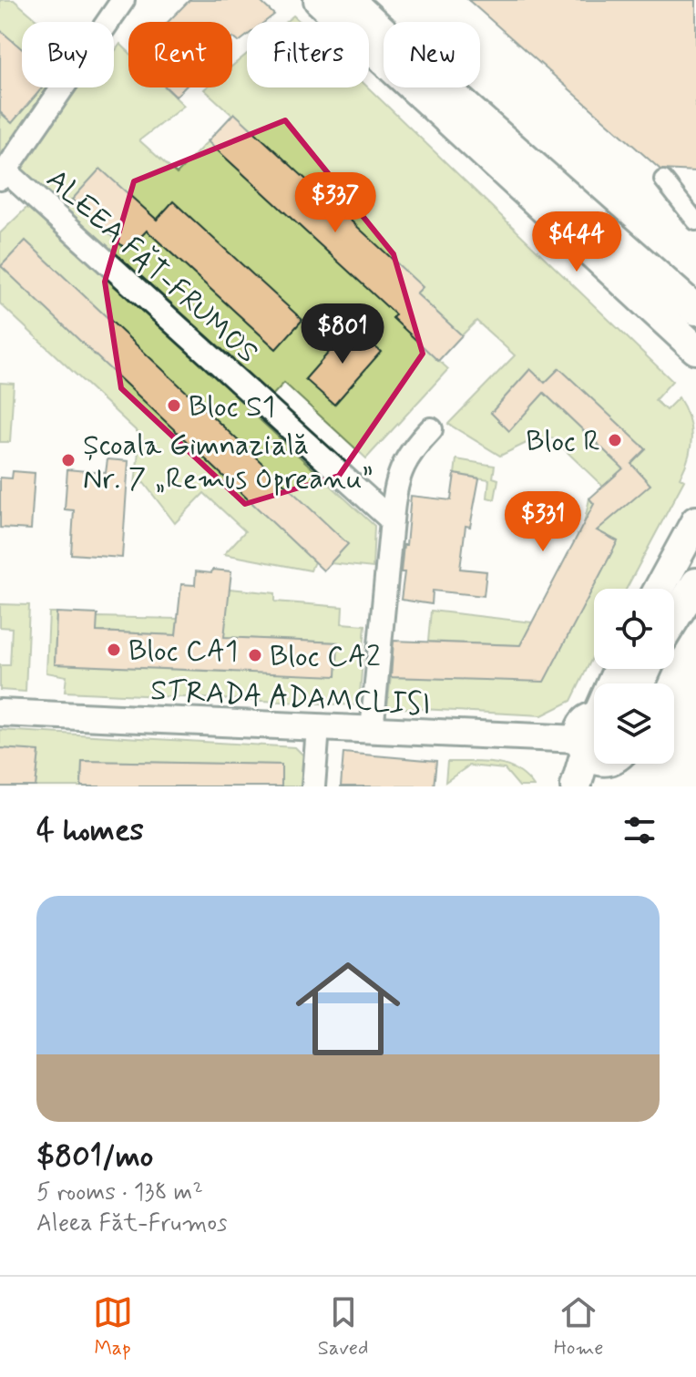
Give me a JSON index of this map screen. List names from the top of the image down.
{
  "streets": {
    "street": ["ALEEA FĂT-FRUMOS", "STRADA ADAMCLISI"]
  },
  "places": [
    "Bloc S1",
    "Bloc R",
    "Școala Gimnazială Nr. 7 „Remus Opreanu”",
    "Bloc CA1",
    "Bloc CA2"
  ],
  "page": {
    "chip": [
      "Buy",
      "Rent",
      "Filters",
      "New"
    ],
    "price": [
      "$337",
      "$444",
      "$801",
      "$331"
    ],
    "heading": "4 homes",
    "list": [
      {
        "name": "$801/mo",
        "note": "5 rooms · 138 m² · Aleea Făt-Frumos"
      }
    ],
    "tabs": ["Map", "Saved", "Home"]
  }
}
